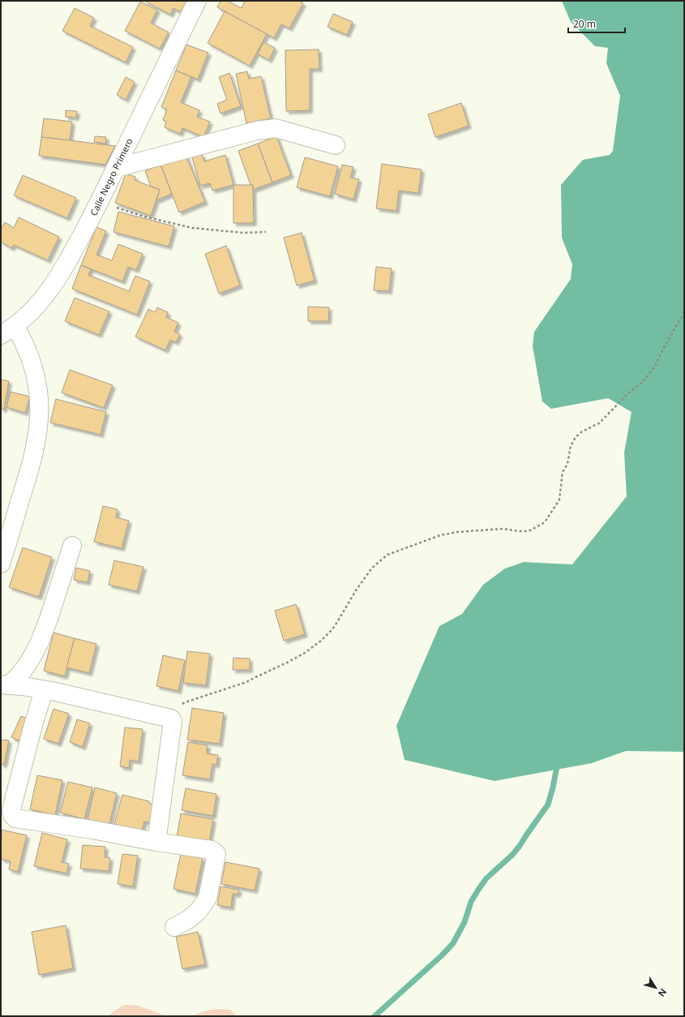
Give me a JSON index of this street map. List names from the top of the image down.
{
  "streets": {
    "street": ["Calle Negro Primero"]
  },
  "scale_bar": "20 m",
  "north": "bottom right"
}
